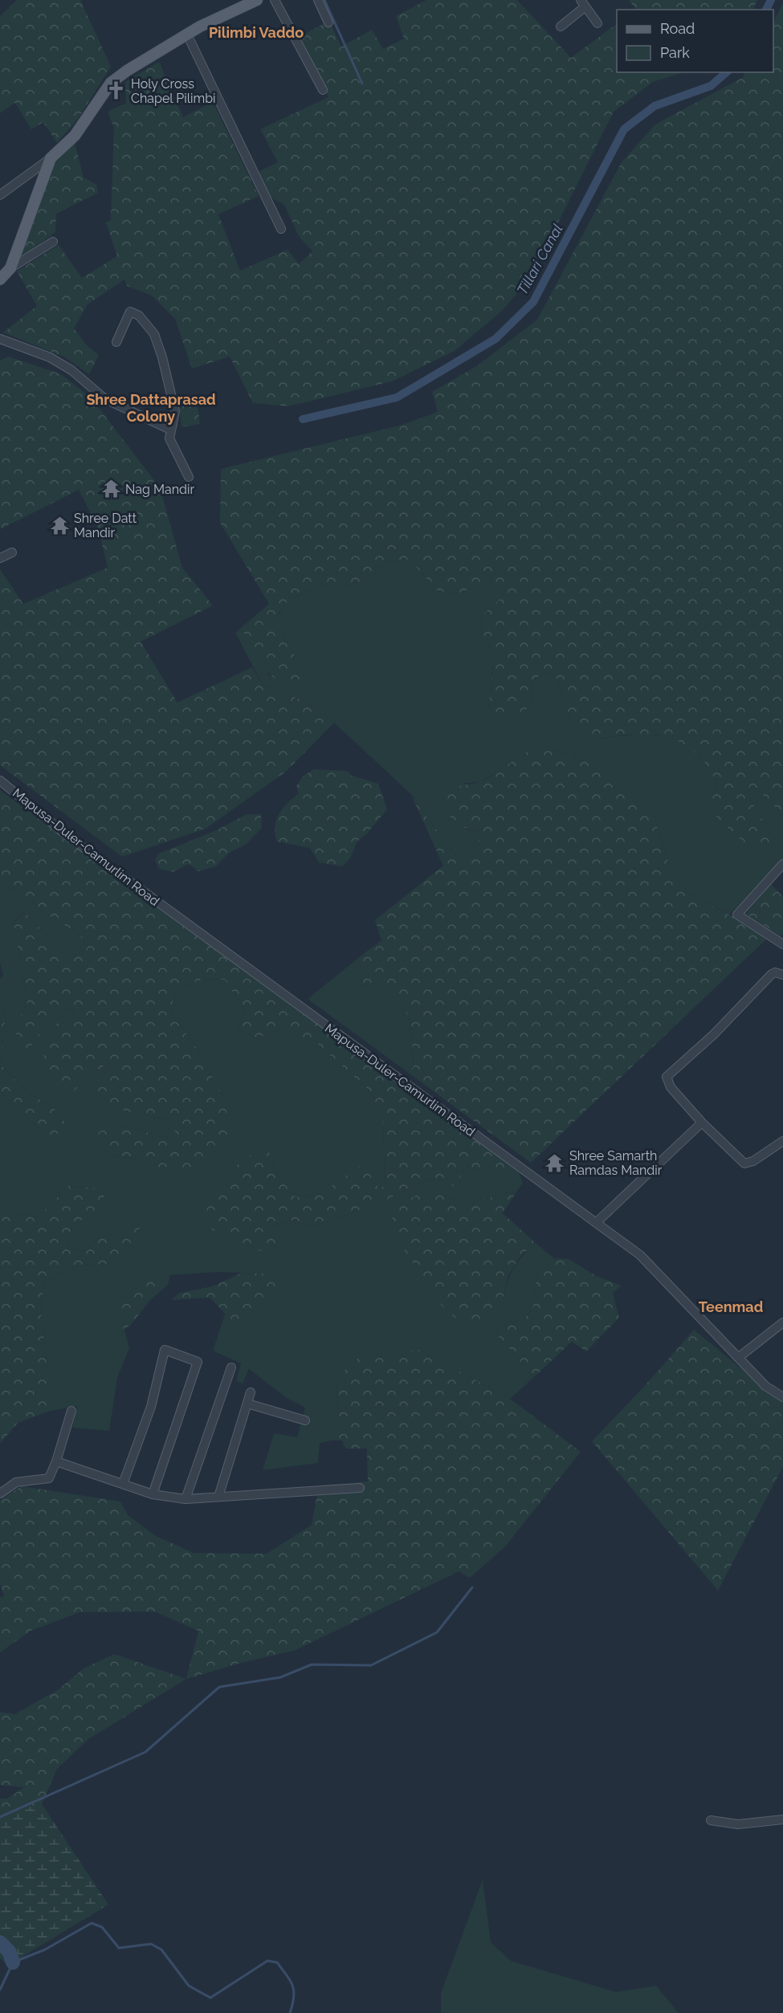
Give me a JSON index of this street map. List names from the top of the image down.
{
  "streets": {
    "street": ["Mapusa-Duler-Camurlim Road"]
  },
  "districts": ["Pilimbi Vaddo", "Shree Dattaprasad Colony", "Teenmad"],
  "water": ["Tillari Canal"],
  "places": {
    "church": ["Holy Cross Chapel Pilimbi"],
    "temple": ["Nag Mandir", "Shree Datt Mandir", "Shree Samarth Ramdas Mandir"]
  },
  "legend": ["Road", "Park"]
}
